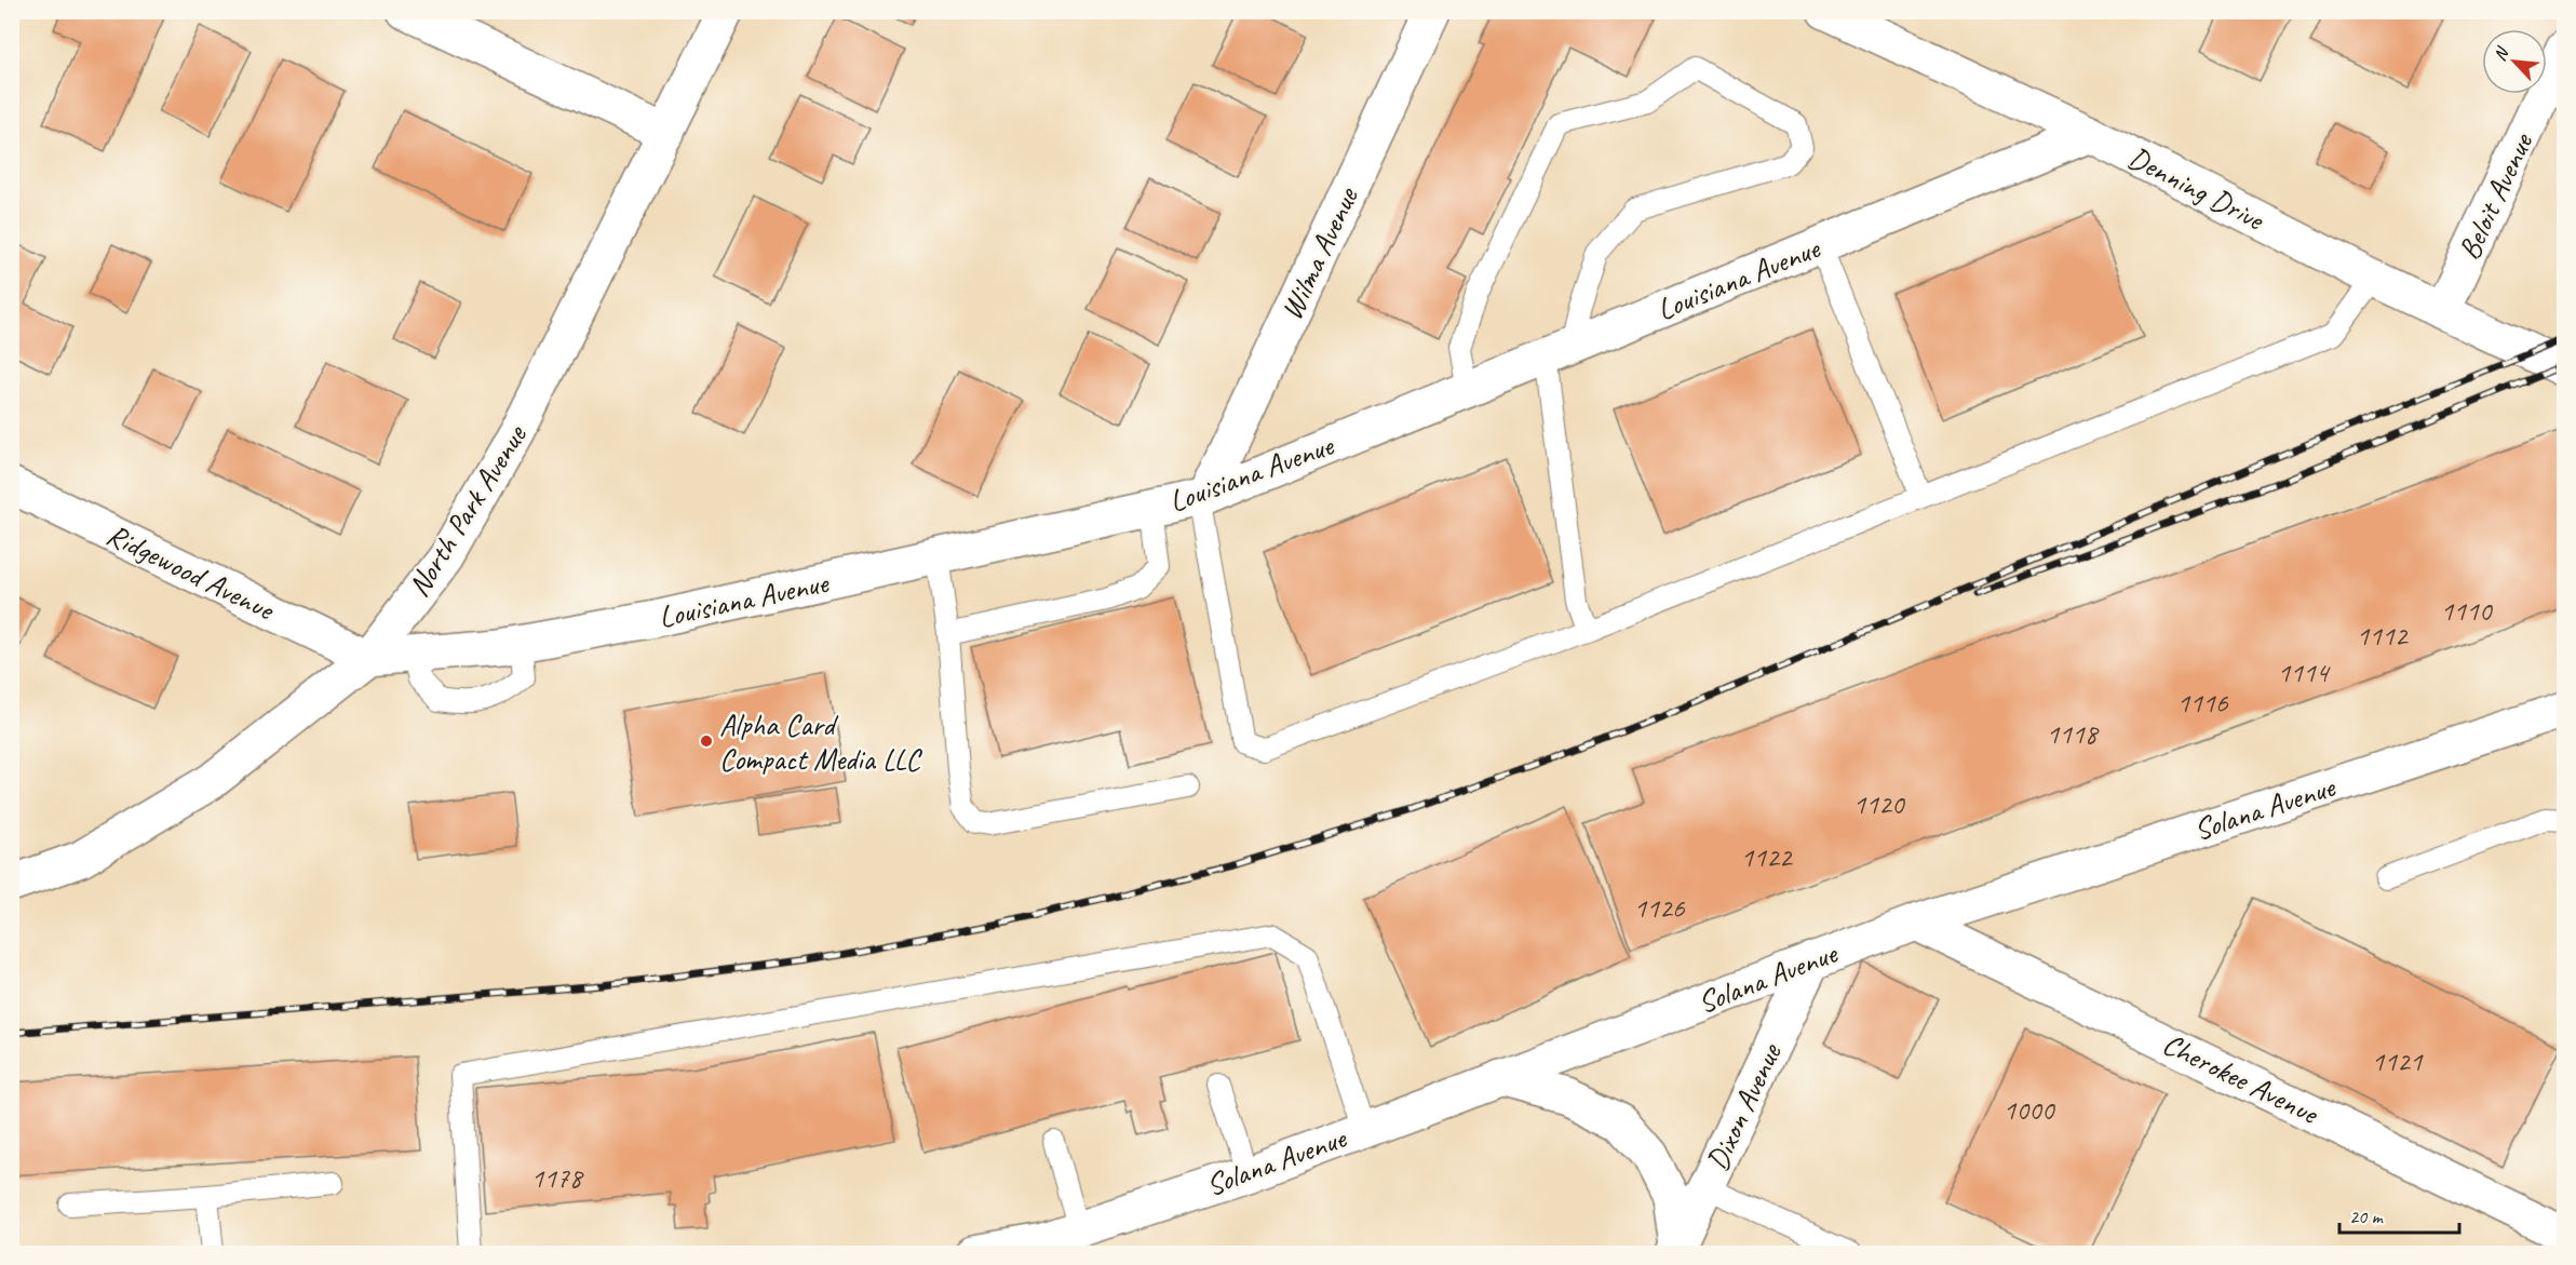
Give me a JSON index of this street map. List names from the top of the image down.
{
  "streets": {
    "street": [
      "Denning Drive",
      "Beloit Avenue",
      "Wilma Avenue",
      "Louisiana Avenue",
      "North Park Avenue",
      "Ridgewood Avenue",
      "Solana Avenue",
      "Cherokee Avenue",
      "Dixon Avenue"
    ]
  },
  "crossings": [
    ["Denning Drive", "Beloit Avenue"],
    ["Denning Drive", "Louisiana Avenue"],
    ["Wilma Avenue", "Louisiana Avenue"],
    ["Louisiana Avenue", "North Park Avenue"],
    ["Louisiana Avenue", "Ridgewood Avenue"],
    ["North Park Avenue", "Ridgewood Avenue"],
    ["Solana Avenue", "Cherokee Avenue"],
    ["Solana Avenue", "Dixon Avenue"]
  ],
  "places": ["Alpha Card Compact Media LLC"],
  "house_numbers": [
    "1110",
    "1112",
    "1114",
    "1116",
    "1118",
    "1120",
    "1122",
    "1126",
    "1121",
    "1000",
    "1178"
  ],
  "scale_bar": "20 m",
  "north": "top left"
}
